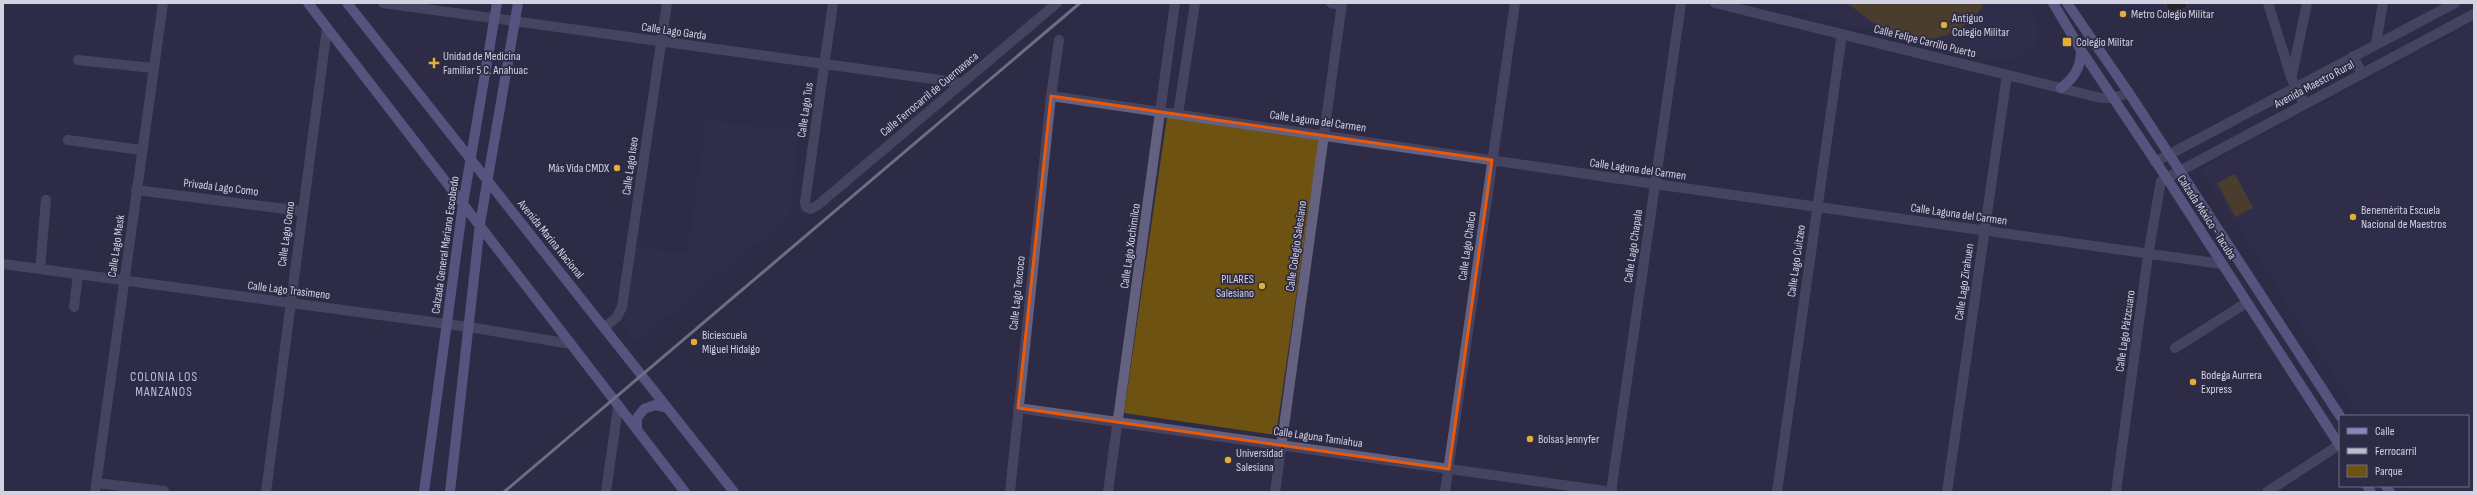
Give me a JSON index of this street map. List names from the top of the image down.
{
  "streets": {
    "main road": ["Calzada México - Tacuba", "Avenida Marina Nacional", "Calzada General Mariano Escobedo"],
    "street": [
      "Calle Lago Garda",
      "Calle Felipe Carrillo Puerto",
      "Avenida Maestro Rural",
      "Calle Ferrocarril de Cuernavaca",
      "Calle Lago Tus",
      "Calle Laguna del Carmen",
      "Calle Lago Iseo",
      "Privada Lago Como",
      "Calle Lago Como",
      "Calle Lago Mask",
      "Calle Lago Xochimilco",
      "Calle Colegio Salesiano",
      "Calle Lago Chalco",
      "Calle Lago Chapala",
      "Calle Lago Cuitzeo",
      "Calle Lago Zirahuen",
      "Calle Lago Trasimeno",
      "Calle Lago Texcoco",
      "Calle Lago Pátzcuaro",
      "Calle Laguna Tamiahua"
    ]
  },
  "crossings": [
    ["Calle Lago Garda", "Calle Ferrocarril de Cuernavaca"],
    ["Calle Lago Garda", "Calle Lago Tus"],
    ["Calle Lago Garda", "Calle Lago Iseo"],
    ["Calle Lago Garda", "Calzada General Mariano Escobedo"],
    ["Calle Felipe Carrillo Puerto", "Calzada México - Tacuba"],
    ["Calle Felipe Carrillo Puerto", "Calle Lago Cuitzeo"],
    ["Calle Felipe Carrillo Puerto", "Calle Lago Zirahuen"],
    ["Avenida Maestro Rural", "Calzada México - Tacuba"],
    ["Avenida Maestro Rural", "Calle Lago Pátzcuaro"],
    ["Calle Ferrocarril de Cuernavaca", "Calle Lago Tus"],
    ["Calle Laguna del Carmen", "Calzada México - Tacuba"],
    ["Calle Laguna del Carmen", "Calle Lago Xochimilco"],
    ["Calle Laguna del Carmen", "Calle Colegio Salesiano"],
    ["Calle Laguna del Carmen", "Calle Lago Chalco"],
    ["Calle Laguna del Carmen", "Calle Lago Chapala"],
    ["Calle Laguna del Carmen", "Calle Lago Cuitzeo"],
    ["Calle Laguna del Carmen", "Calle Lago Zirahuen"],
    ["Calle Laguna del Carmen", "Calle Lago Texcoco"],
    ["Calle Laguna del Carmen", "Calle Lago Pátzcuaro"],
    ["Calle Lago Iseo", "Avenida Marina Nacional"],
    ["Privada Lago Como", "Calle Lago Como"],
    ["Privada Lago Como", "Calle Lago Mask"],
    ["Calzada México - Tacuba", "Calle Lago Pátzcuaro"],
    ["Calle Lago Como", "Calle Lago Trasimeno"],
    ["Avenida Marina Nacional", "Calzada General Mariano Escobedo"],
    ["Calzada General Mariano Escobedo", "Calle Lago Trasimeno"],
    ["Calle Lago Mask", "Calle Lago Trasimeno"],
    ["Calle Lago Xochimilco", "Calle Laguna Tamiahua"],
    ["Calle Colegio Salesiano", "Calle Laguna Tamiahua"],
    ["Calle Lago Chalco", "Calle Laguna Tamiahua"],
    ["Calle Lago Chapala", "Calle Laguna Tamiahua"],
    ["Calle Lago Texcoco", "Calle Laguna Tamiahua"]
  ],
  "districts": ["COLONIA LOS MANZANOS"],
  "places": {
    "other": [
      "Metro Colegio Militar",
      "Antiguo Colegio Militar",
      "Más Vida CMDX",
      "Benemérita Escuela Nacional de Maestros",
      "PILARES Salesiano",
      "Biciescuela Miguel Hidalgo",
      "Bodega Aurrera Express",
      "Bolsas Jennyfer",
      "Universidad Salesiana"
    ],
    "transit": ["Colegio Militar"],
    "health": ["Unidad de Medicina Familiar 5 C. Anahuac"]
  },
  "legend": ["Calle", "Ferrocarril", "Parque"]
}
